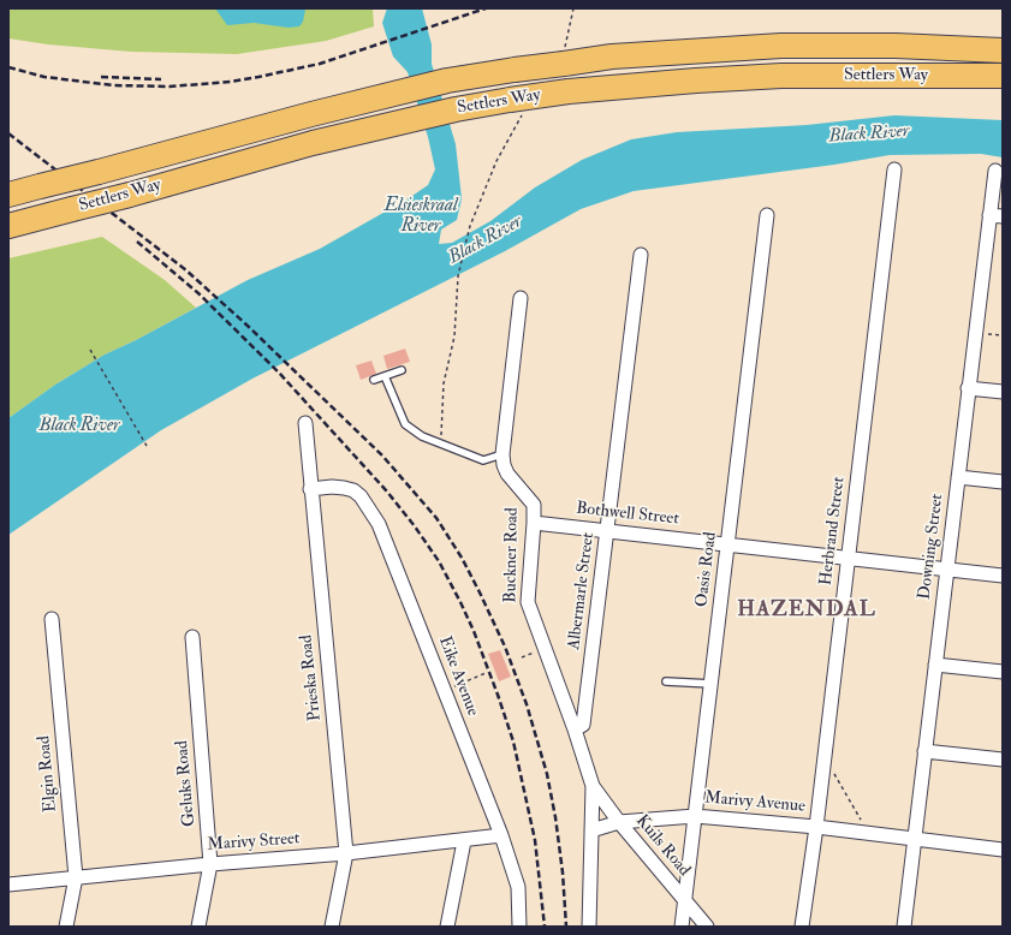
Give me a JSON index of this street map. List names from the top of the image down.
{
  "streets": {
    "highway": ["Settlers Way"],
    "street": [
      "Bothwell Street",
      "Herbrand Street",
      "Downing Street",
      "Buckner Road",
      "Oasis Road",
      "Albermarle Street",
      "Eike Avenue",
      "Prieska Road",
      "Elgin Road",
      "Geluks Road",
      "Marivy Avenue",
      "Marivy Street",
      "Kuils Road"
    ]
  },
  "crossings": [
    ["Bothwell Street", "Herbrand Street"],
    ["Bothwell Street", "Downing Street"],
    ["Bothwell Street", "Buckner Road"],
    ["Bothwell Street", "Oasis Road"],
    ["Bothwell Street", "Albermarle Street"],
    ["Herbrand Street", "Marivy Avenue"],
    ["Downing Street", "Marivy Avenue"],
    ["Buckner Road", "Albermarle Street"],
    ["Oasis Road", "Marivy Avenue"],
    ["Oasis Road", "Kuils Road"],
    ["Eike Avenue", "Prieska Road"],
    ["Eike Avenue", "Marivy Street"],
    ["Prieska Road", "Marivy Street"],
    ["Elgin Road", "Marivy Street"],
    ["Geluks Road", "Marivy Street"],
    ["Marivy Avenue", "Kuils Road"]
  ],
  "districts": ["HAZENDAL"],
  "water": ["Black River", "Elsieskraal River"]
}
